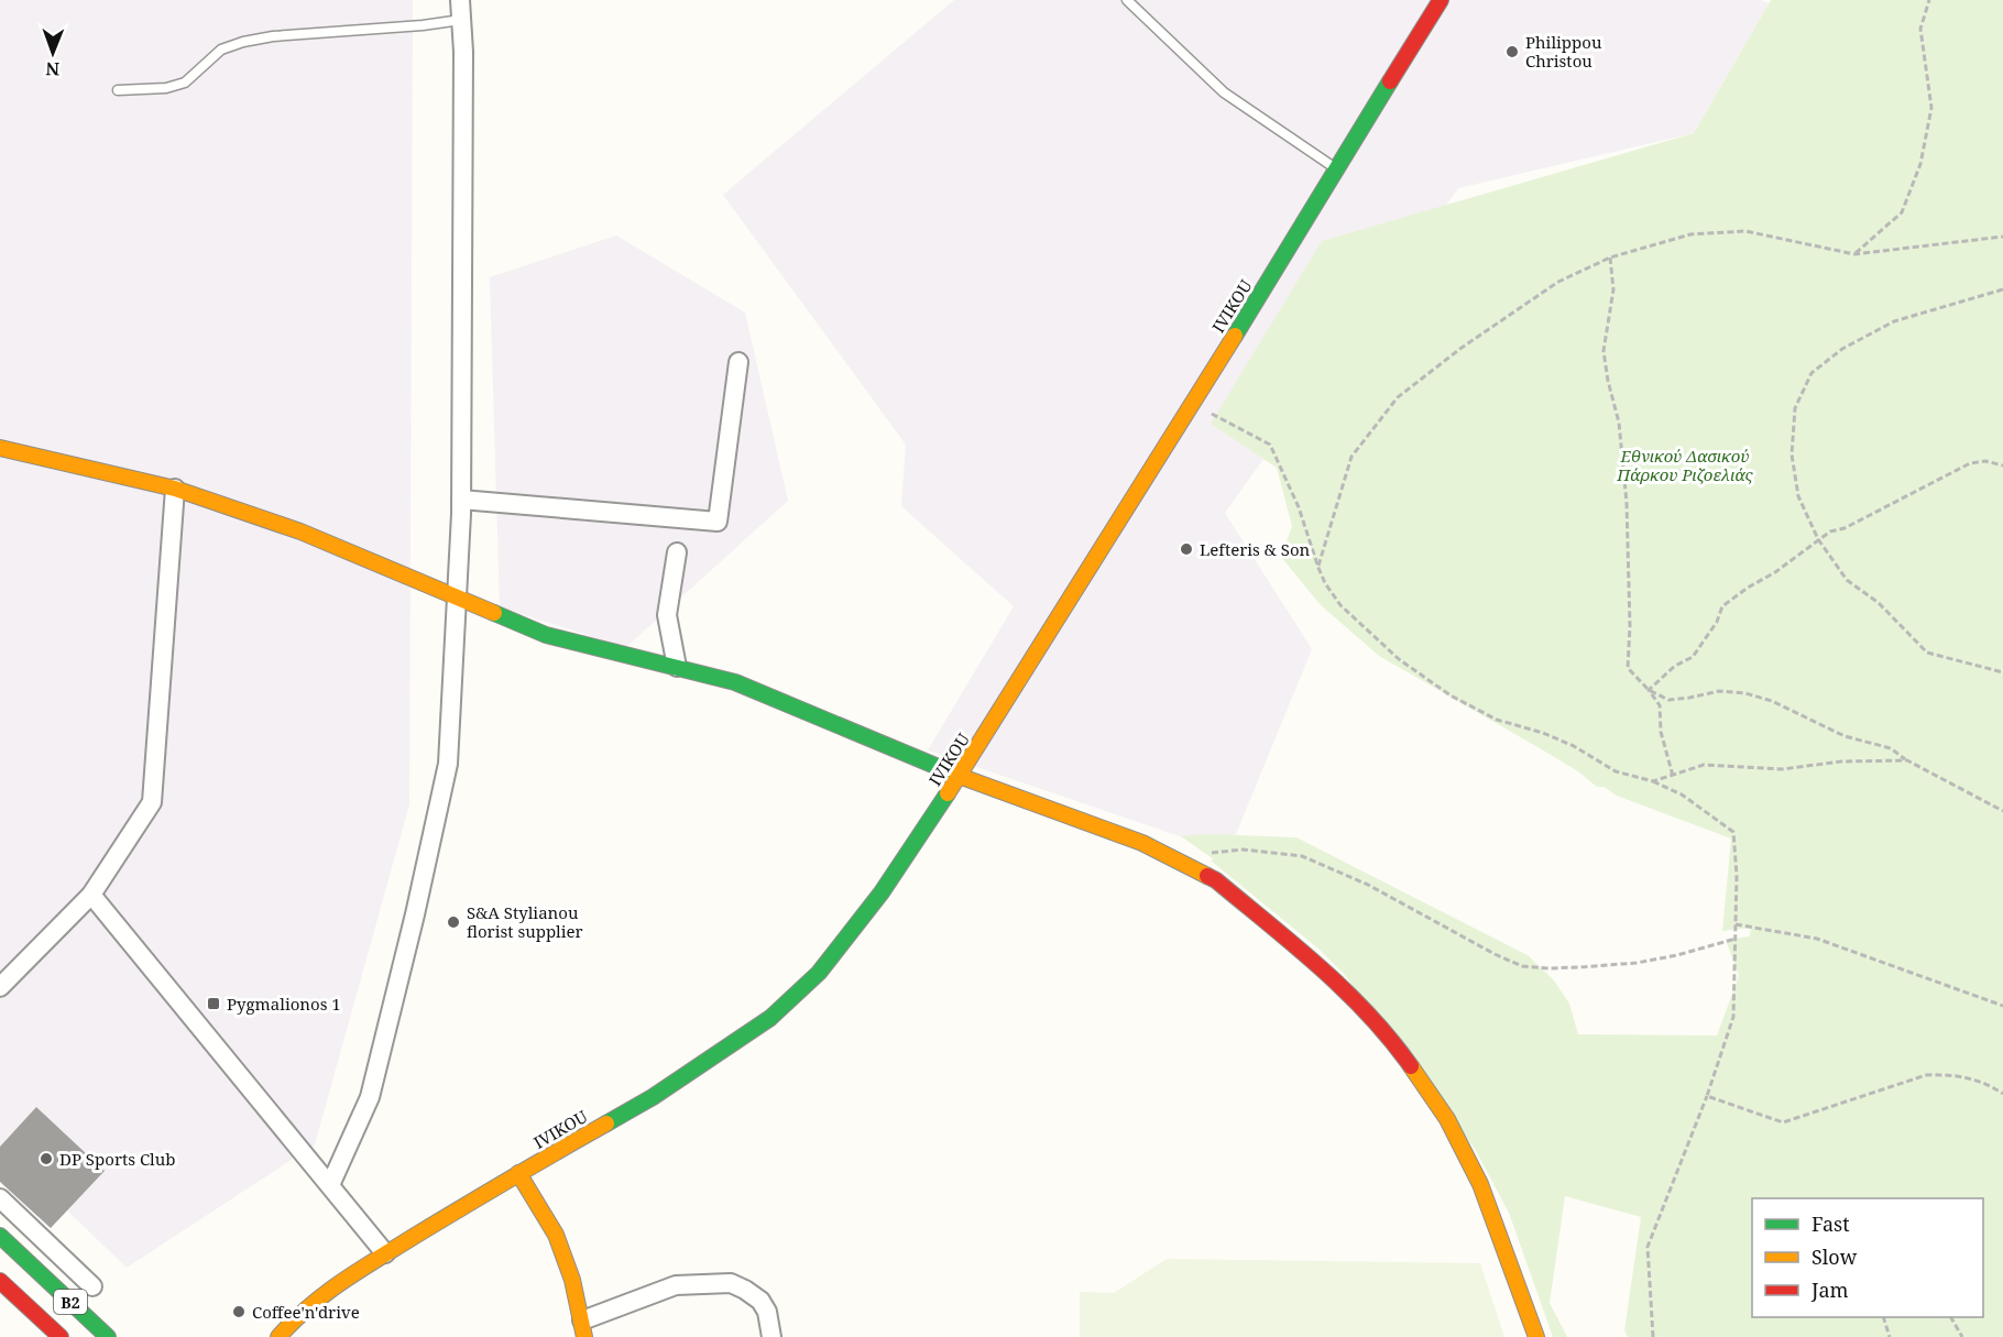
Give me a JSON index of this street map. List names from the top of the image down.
{
  "streets": {
    "main road": ["IVIKOU", "B2"]
  },
  "parks": ["Εθνικού Δασικού Πάρκου Ριζοελιάς"],
  "places": {
    "other": [
      "Philippou Christou",
      "Lefteris & Son",
      "S&A Stylianou florist supplier",
      "DP Sports Club",
      "Coffee'n'drive"
    ],
    "transit": ["Pygmalionos 1"]
  },
  "legend": ["Fast", "Slow", "Jam"],
  "north": "bottom"
}
